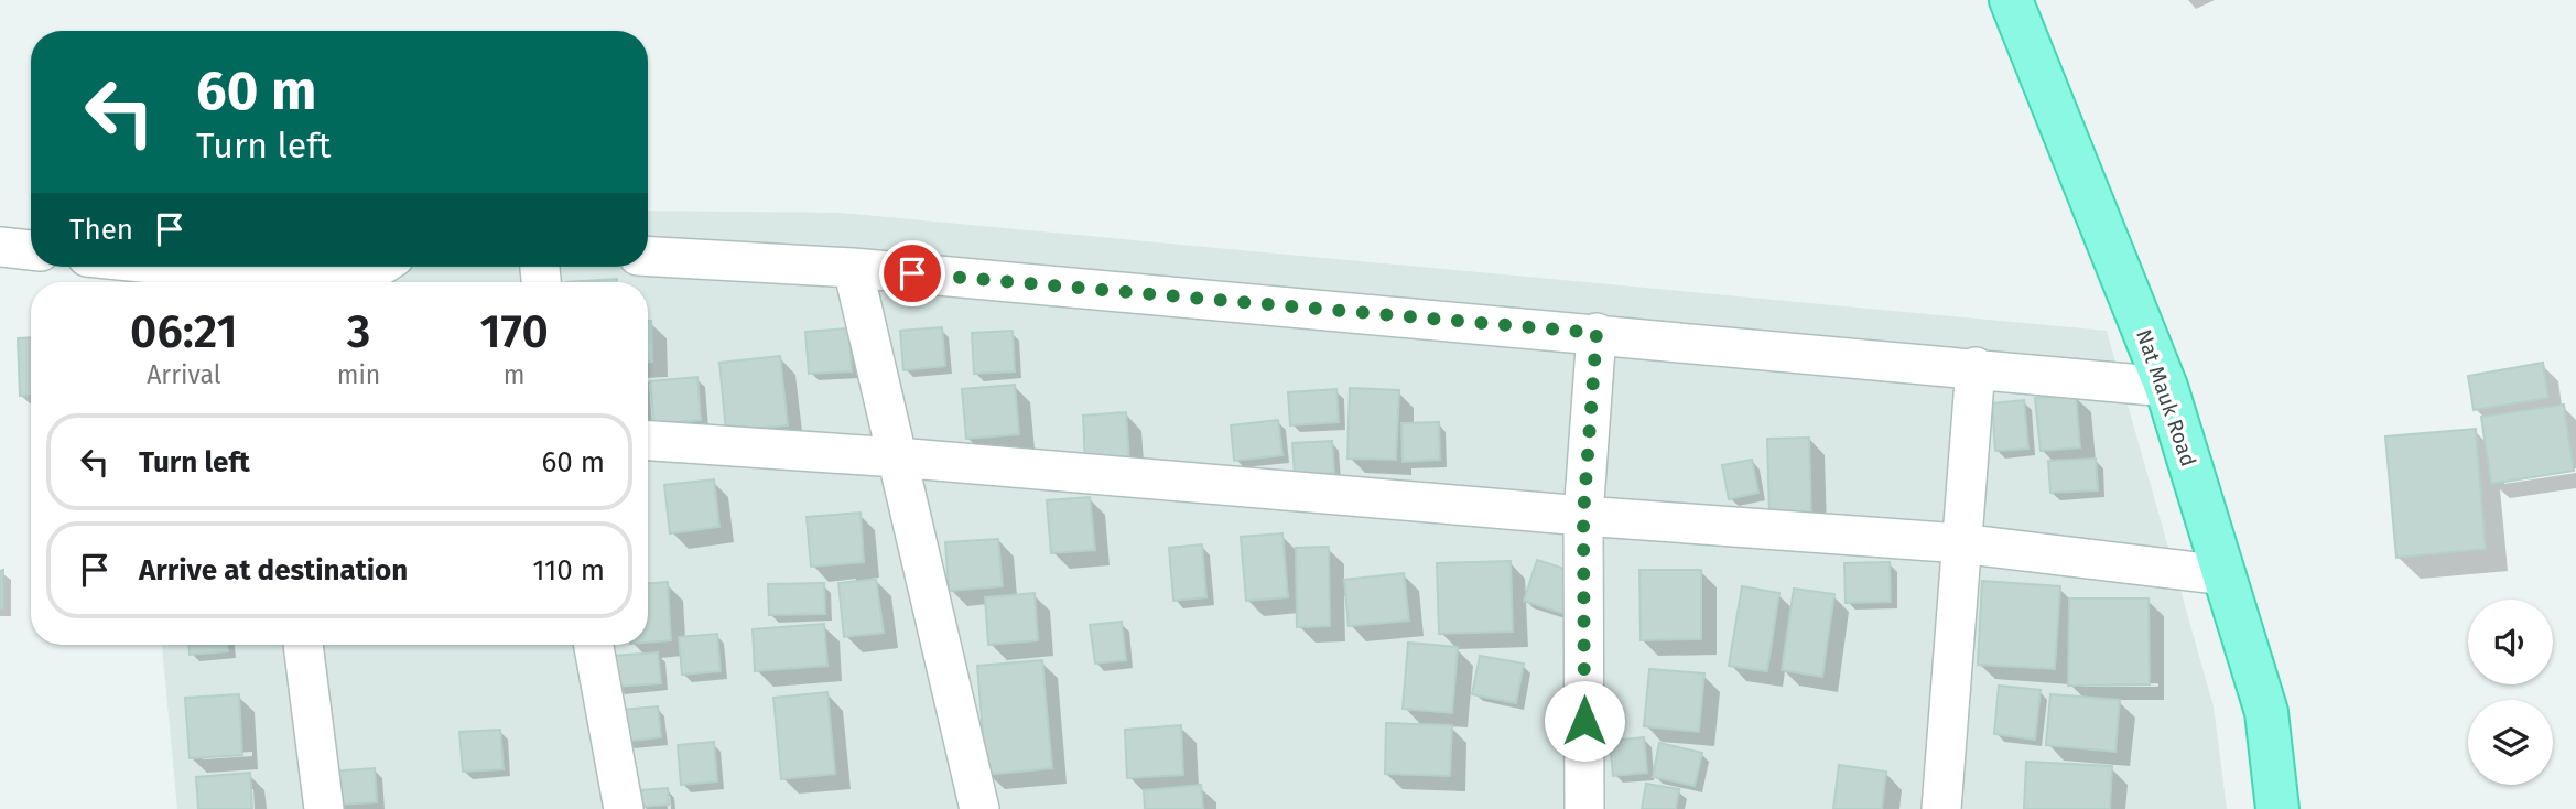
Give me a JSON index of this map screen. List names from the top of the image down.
{
  "streets": {
    "highway": ["Nat Mauk Road"]
  },
  "page": {
    "turn": ["60 m", "Turn left"],
    "then": "Then",
    "eta": [
      "06:21",
      "Arrival",
      "3",
      "min",
      "170",
      "m"
    ],
    "list": [
      {
        "name": "Turn left",
        "value": "60 m"
      },
      {
        "name": "Arrive at destination",
        "value": "110 m"
      }
    ]
  }
}
